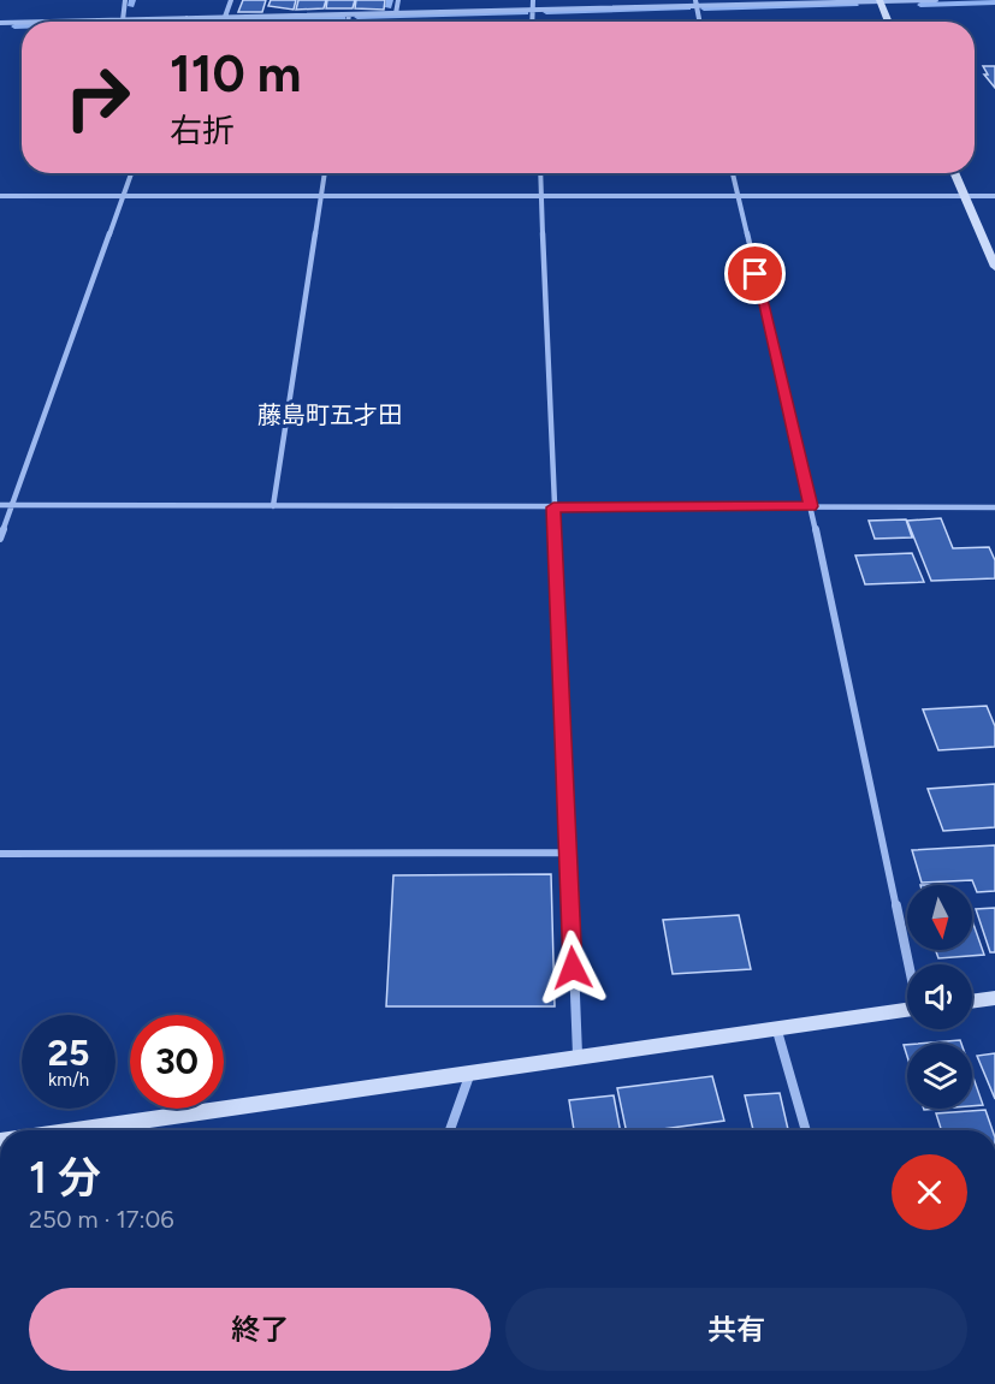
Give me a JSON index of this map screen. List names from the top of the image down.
{
  "districts": ["藤島町五才田"],
  "north": "bottom",
  "page": {
    "turn": ["110 m", "右折"],
    "speed": "25 km/h",
    "limit": "30",
    "heading": ["1 分", "250 m · 17:06"],
    "buttons": ["終了", "共有"]
  }
}
